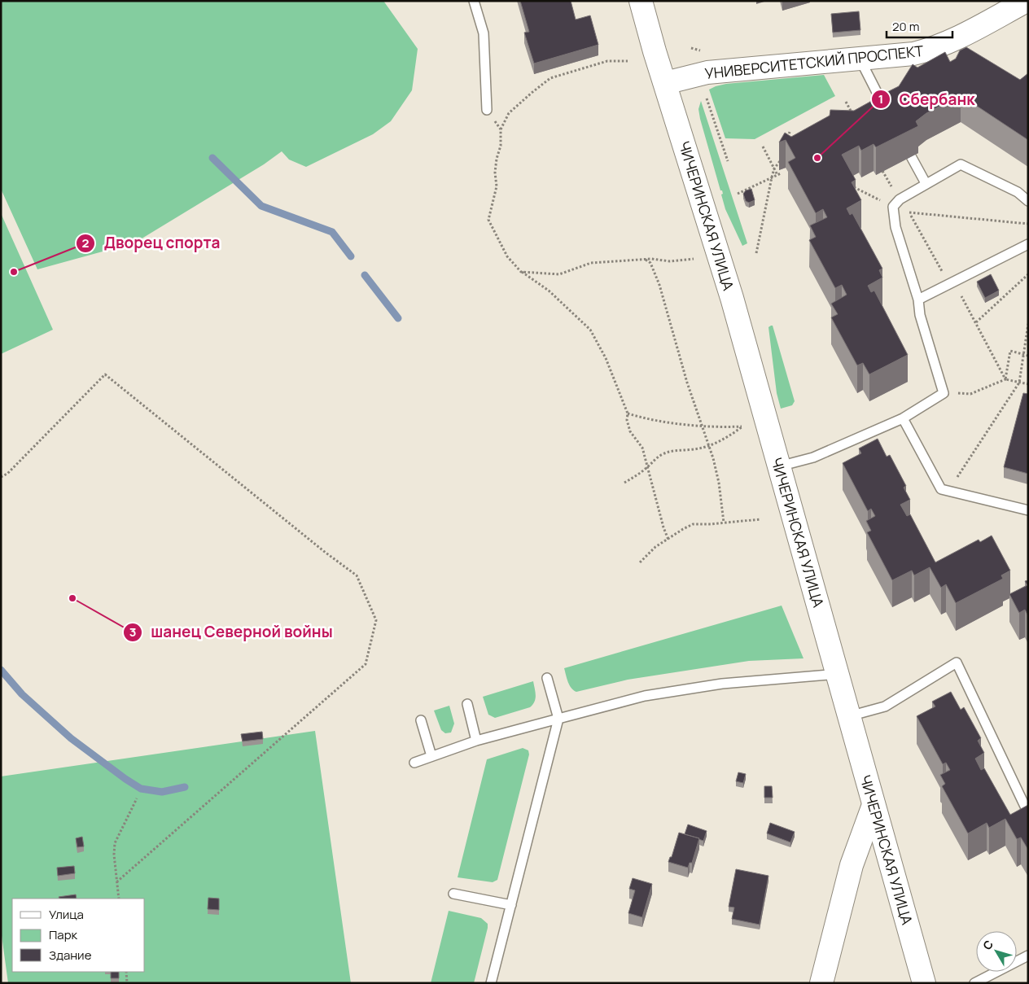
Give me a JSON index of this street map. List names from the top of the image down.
{
  "streets": {
    "main road": ["УНИВЕРСИТЕТСКИЙ ПРОСПЕКТ", "ЧИЧЕРИНСКАЯ УЛИЦА"]
  },
  "crossings": [
    ["УНИВЕРСИТЕТСКИЙ ПРОСПЕКТ", "ЧИЧЕРИНСКАЯ УЛИЦА"]
  ],
  "places": ["Сбербанк", "Дворец спорта", "шанец Северной войны"],
  "legend": ["Улица", "Парк", "Здание"],
  "scale_bar": "20 m",
  "north": "top left"
}
